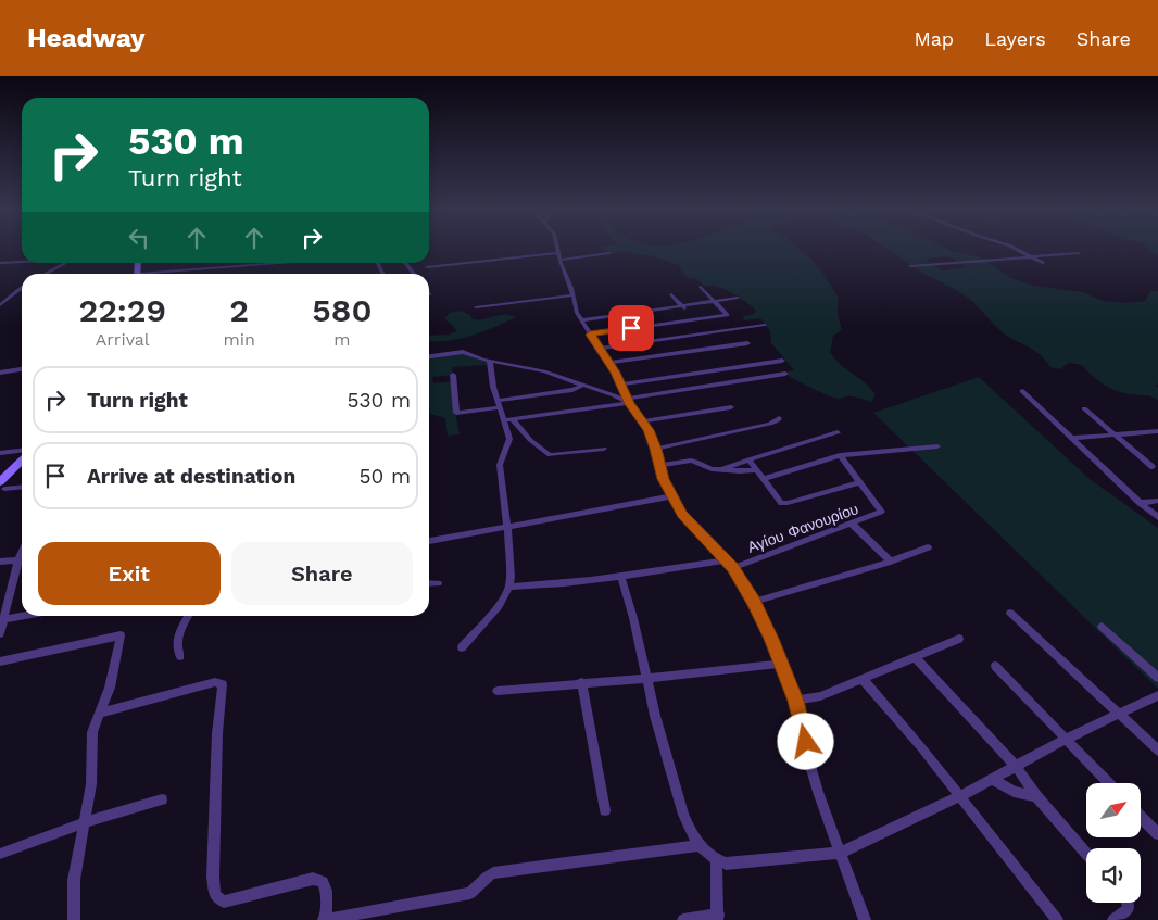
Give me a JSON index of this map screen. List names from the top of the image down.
{
  "streets": {
    "street": ["Αγίου Φανουρίου"]
  },
  "north": "top right",
  "page": {
    "header": "Headway",
    "nav": ["Map", "Layers", "Share"],
    "turn": ["530 m", "Turn right"],
    "eta": [
      "22:29",
      "Arrival",
      "2",
      "min",
      "580",
      "m"
    ],
    "list": [
      {
        "name": "Turn right",
        "value": "530 m"
      },
      {
        "name": "Arrive at destination",
        "value": "50 m"
      }
    ],
    "buttons": ["Exit", "Share"]
  }
}
